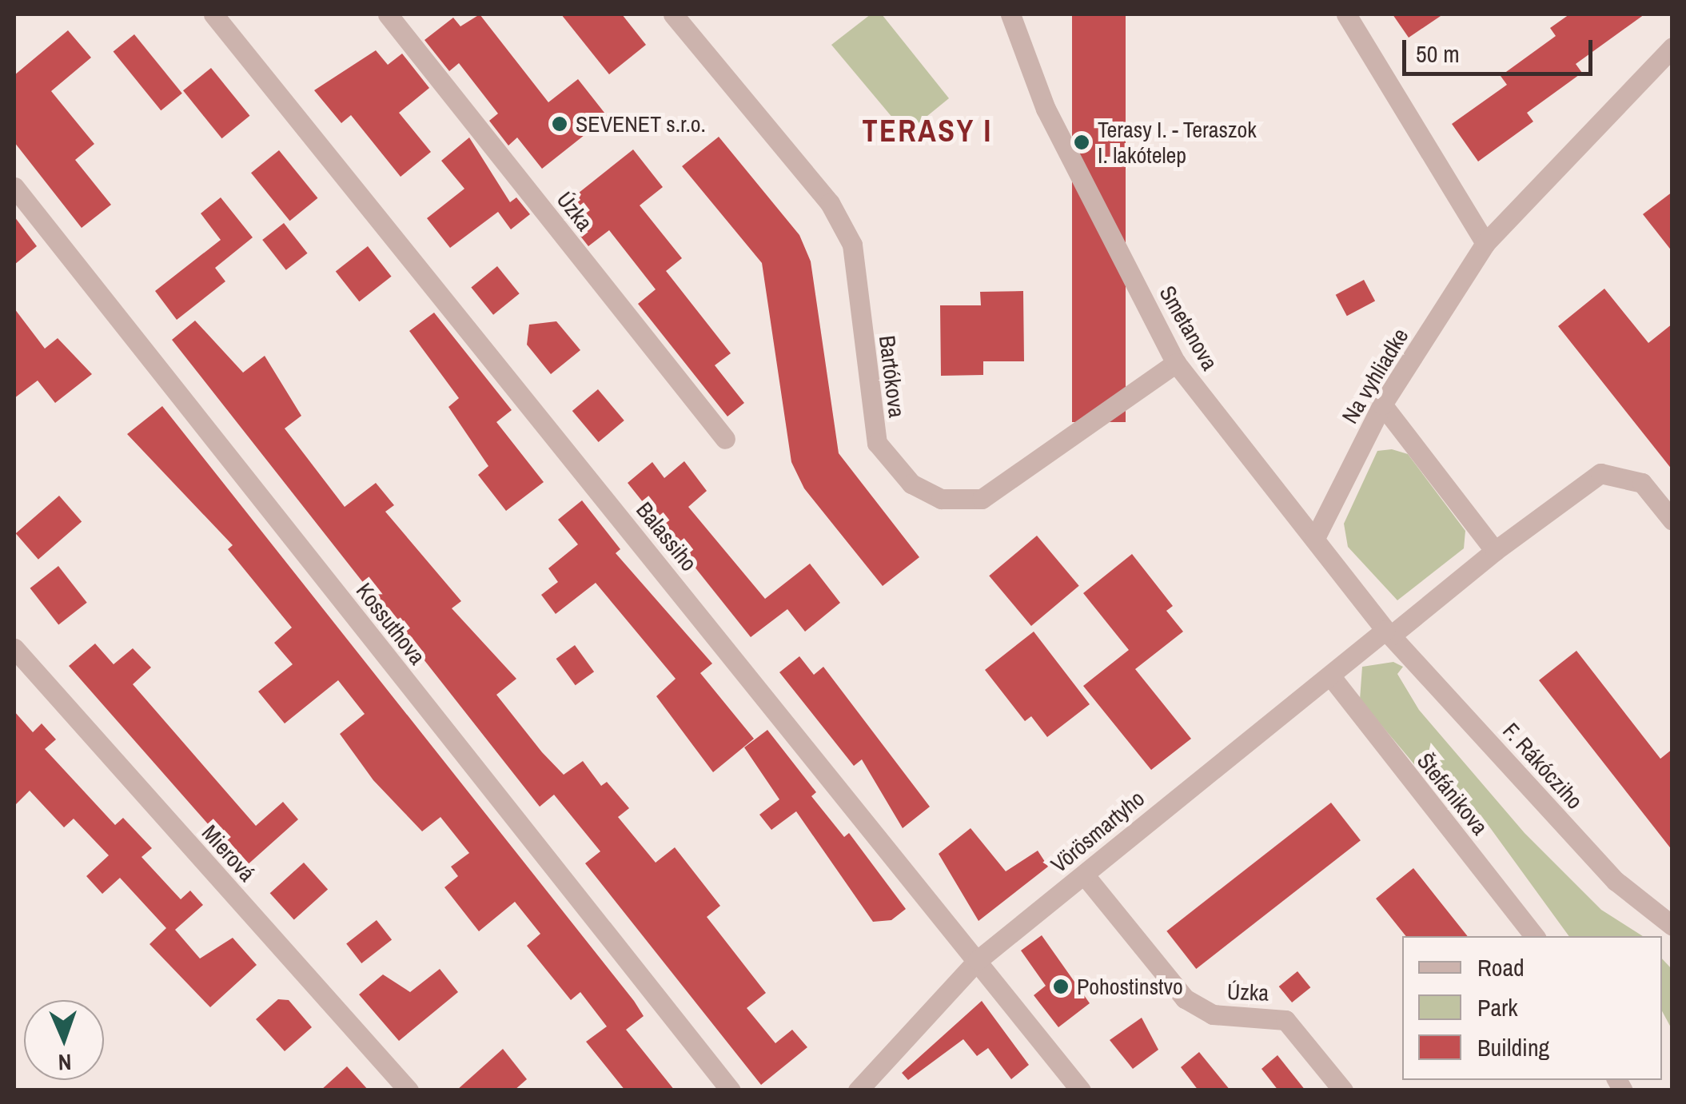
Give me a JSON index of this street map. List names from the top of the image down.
{
  "streets": {
    "street": [
      "Úzka",
      "Smetanova",
      "Na vyhliadke",
      "Bartókova",
      "Balassiho",
      "Kossuthova",
      "F. Rákócziho",
      "Štefánikova",
      "Vörösmartyho",
      "Mierová"
    ]
  },
  "crossings": [
    ["Úzka", "Vörösmartyho"],
    ["Smetanova", "Na vyhliadke"],
    ["Smetanova", "Bartókova"],
    ["Smetanova", "F. Rákócziho"],
    ["Smetanova", "Vörösmartyho"],
    ["Balassiho", "Vörösmartyho"],
    ["F. Rákócziho", "Vörösmartyho"],
    ["Štefánikova", "Vörösmartyho"]
  ],
  "districts": ["TERASY I"],
  "places": ["SEVENET s.r.o.", "Terasy I. - Teraszok I. lakótelep", "Pohostinstvo"],
  "legend": ["Road", "Park", "Building"],
  "scale_bar": "50 m",
  "north": "bottom"
}
